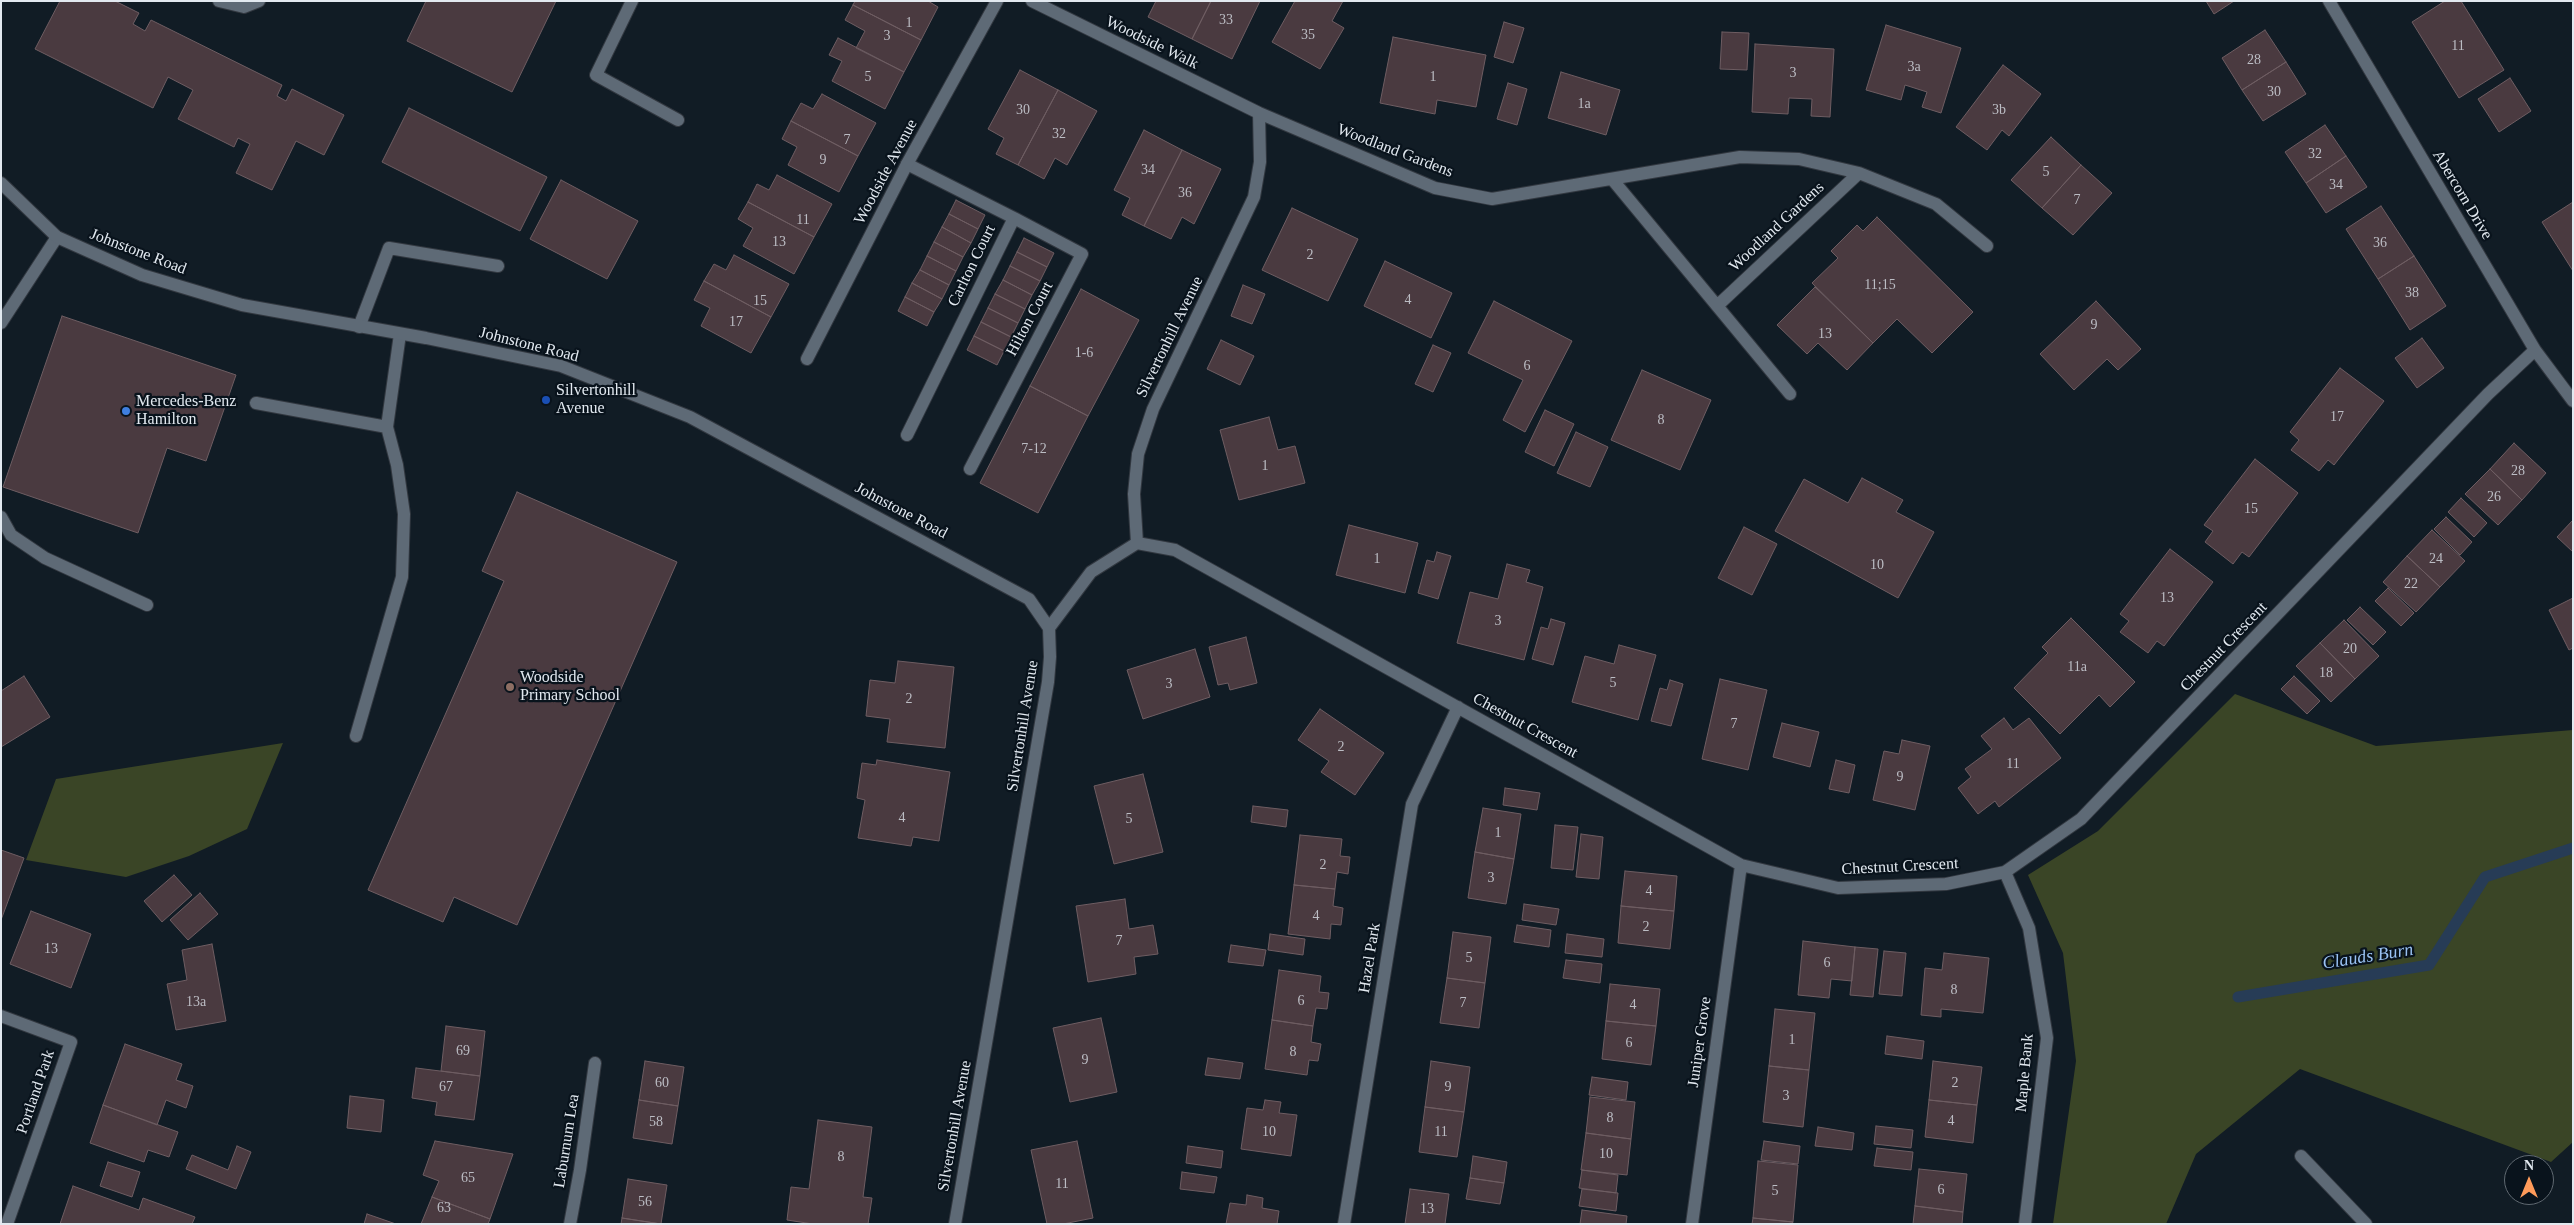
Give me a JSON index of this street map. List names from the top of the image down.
{
  "streets": {
    "street": [
      "Woodside Walk",
      "Woodland Gardens",
      "Woodside Avenue",
      "Abercorn Drive",
      "Johnstone Road",
      "Carlton Court",
      "Hilton Court",
      "Silvertonhill Avenue",
      "Chestnut Crescent",
      "Hazel Park",
      "Juniper Grove",
      "Maple Bank",
      "Portland Park",
      "Laburnum Lea"
    ]
  },
  "crossings": [
    ["Woodside Walk", "Woodland Gardens"],
    ["Woodside Walk", "Silvertonhill Avenue"],
    ["Woodland Gardens", "Silvertonhill Avenue"],
    ["Woodside Avenue", "Carlton Court"],
    ["Abercorn Drive", "Chestnut Crescent"],
    ["Johnstone Road", "Silvertonhill Avenue"],
    ["Carlton Court", "Hilton Court"],
    ["Silvertonhill Avenue", "Chestnut Crescent"],
    ["Chestnut Crescent", "Hazel Park"],
    ["Chestnut Crescent", "Juniper Grove"],
    ["Chestnut Crescent", "Maple Bank"]
  ],
  "water": ["Clauds Burn"],
  "places": ["Silvertonhill Avenue", "Mercedes-Benz Hamilton", "Woodside Primary School"],
  "house_numbers": [
    "33",
    "1",
    "35",
    "3",
    "11",
    "28",
    "3a",
    "3",
    "5",
    "1",
    "30",
    "1a",
    "30",
    "3b",
    "32",
    "7",
    "32",
    "9",
    "34",
    "5",
    "34",
    "36",
    "7",
    "11",
    "13",
    "36",
    "2",
    "11;15",
    "38",
    "4",
    "15",
    "17",
    "9",
    "13",
    "1-6",
    "6",
    "17",
    "8",
    "7-12",
    "1",
    "28",
    "26",
    "15",
    "1",
    "24",
    "10",
    "22",
    "13",
    "3",
    "20",
    "11a",
    "18",
    "5",
    "3",
    "2",
    "7",
    "2",
    "11",
    "9",
    "4",
    "5",
    "1",
    "2",
    "3",
    "4",
    "4",
    "2",
    "7",
    "13",
    "5",
    "6",
    "8",
    "6",
    "13a",
    "7",
    "4",
    "1",
    "6",
    "69",
    "8",
    "9",
    "60",
    "2",
    "67",
    "9",
    "3",
    "8",
    "4",
    "58",
    "10",
    "11",
    "10",
    "8",
    "65",
    "11",
    "6",
    "5",
    "56",
    "63",
    "13"
  ],
  "north": "top"
}
